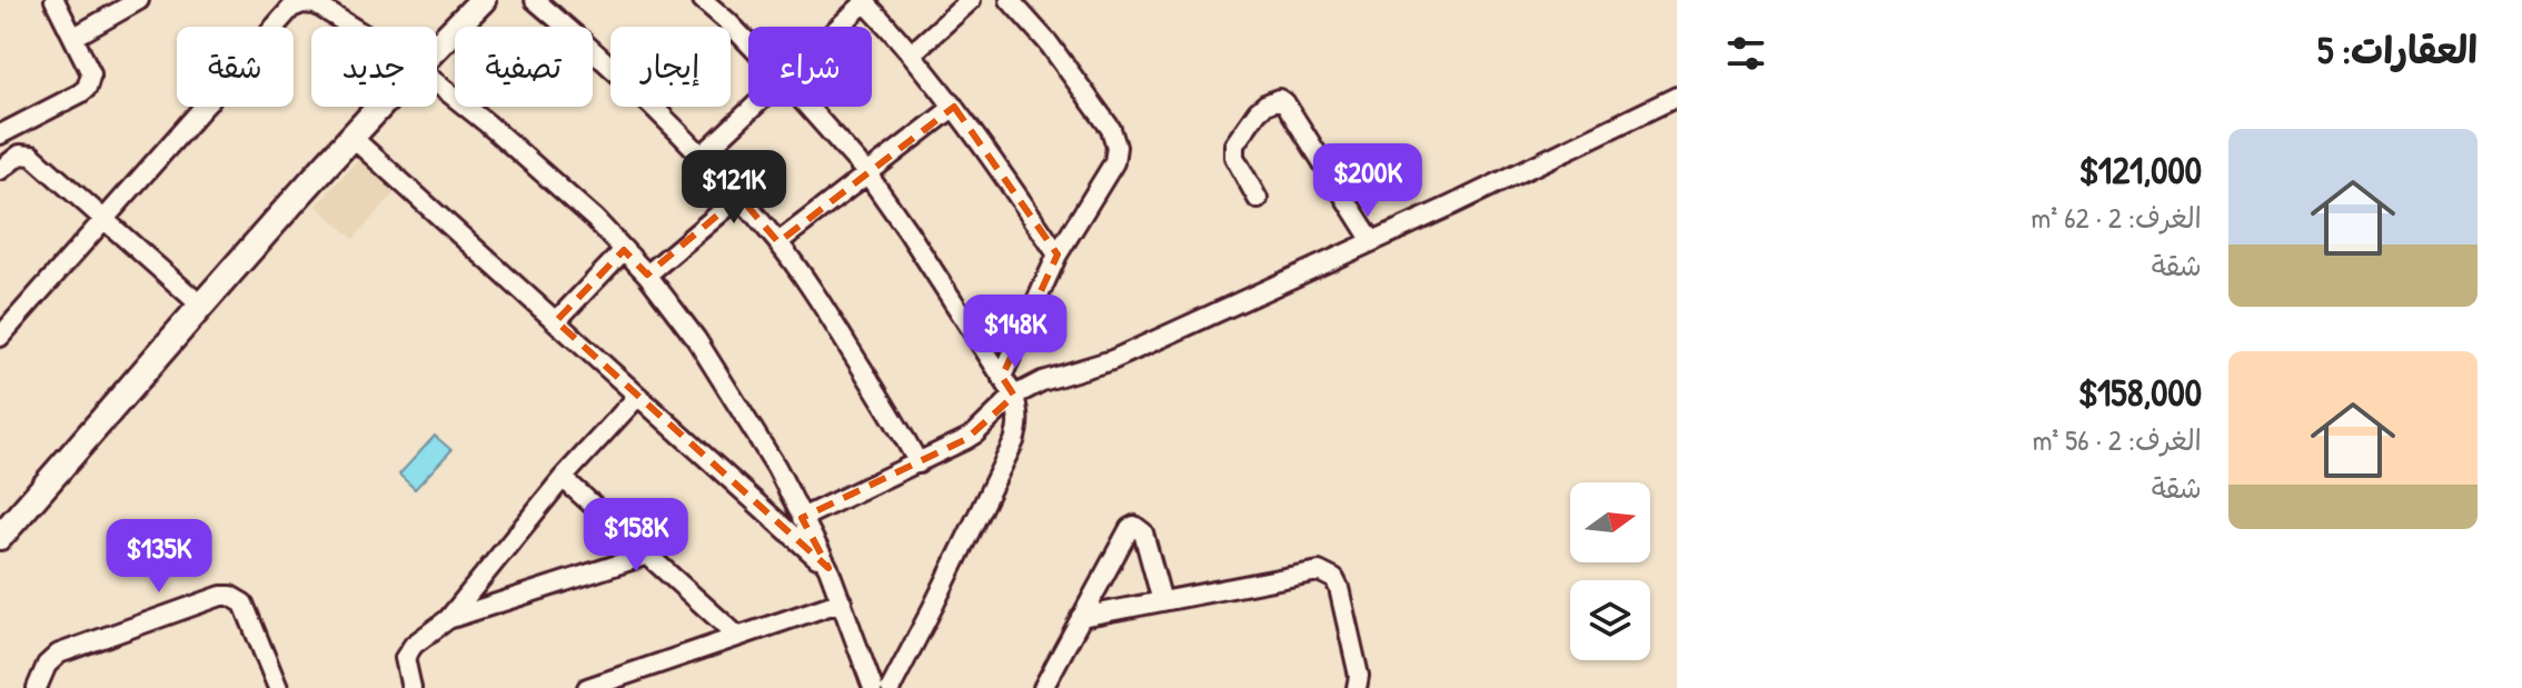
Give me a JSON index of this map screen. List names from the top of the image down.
{
  "north": "right",
  "page": {
    "heading": "العقارات: 5",
    "chip": [
      "شراء",
      "إيجار",
      "تصفية",
      "جديد",
      "شقة"
    ],
    "list": [
      {
        "name": "$121,000",
        "note": "الغرف: 2 · 62 m² · شقة"
      },
      {
        "name": "$158,000",
        "note": "الغرف: 2 · 56 m² · شقة"
      }
    ],
    "price": [
      "$200K",
      "$121K",
      "$148K",
      "$158K",
      "$135K"
    ]
  }
}
